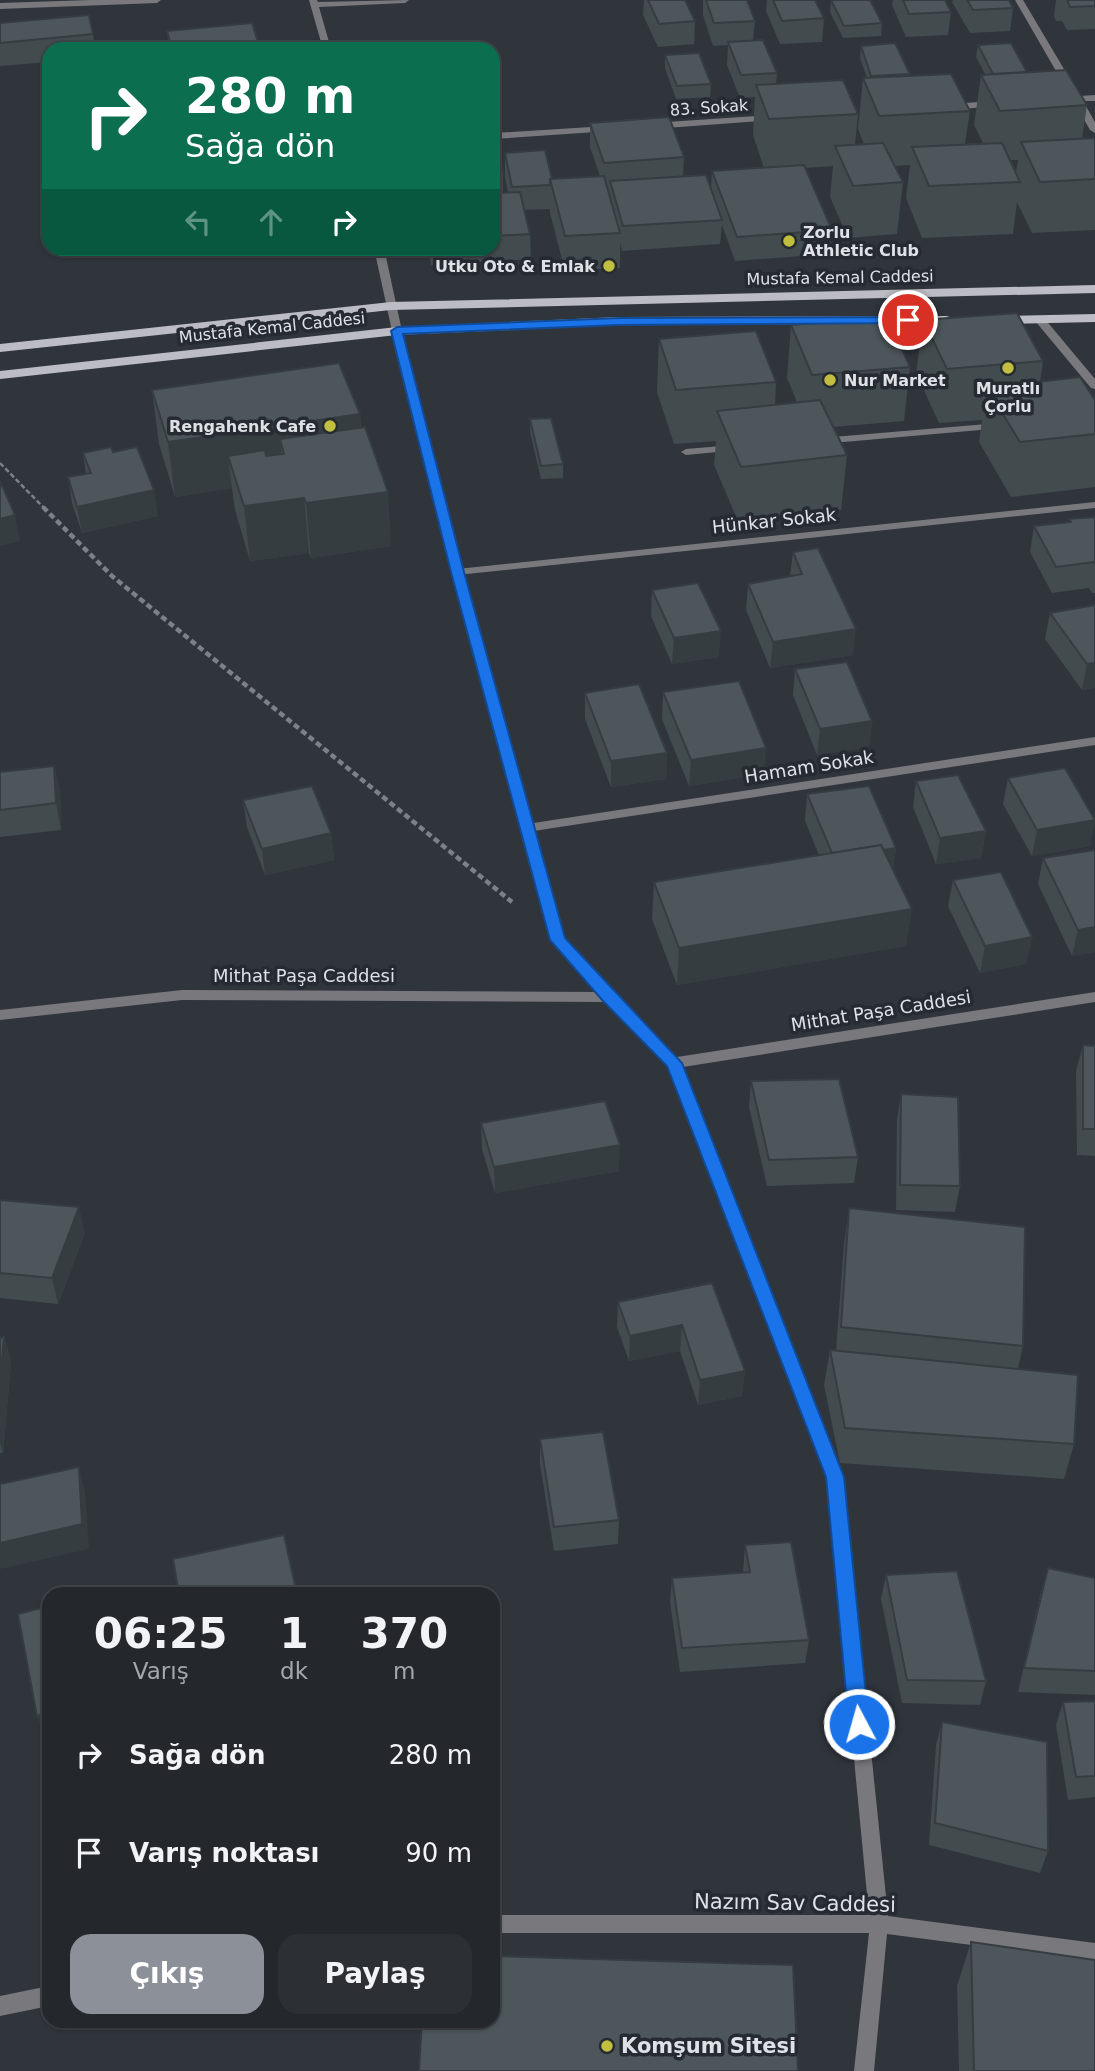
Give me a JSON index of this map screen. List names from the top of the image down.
{
  "streets": {
    "main road": ["Mustafa Kemal Caddesi"],
    "street": [
      "83. Sokak",
      "Hünkar Sokak",
      "Hamam Sokak",
      "Mithat Paşa Caddesi",
      "Nazım Sav Caddesi"
    ]
  },
  "places": [
    "Zorlu Athletic Club",
    "Utku Oto & Emlak",
    "Muratlı Çorlu",
    "Nur Market",
    "Rengahenk Cafe",
    "Komşum Sitesi"
  ],
  "page": {
    "turn": ["280 m", "Sağa dön"],
    "eta": [
      "06:25",
      "Varış",
      "1",
      "dk",
      "370",
      "m"
    ],
    "list": [
      {
        "name": "Sağa dön",
        "value": "280 m"
      },
      {
        "name": "Varış noktası",
        "value": "90 m"
      }
    ],
    "buttons": ["Çıkış", "Paylaş"]
  }
}
